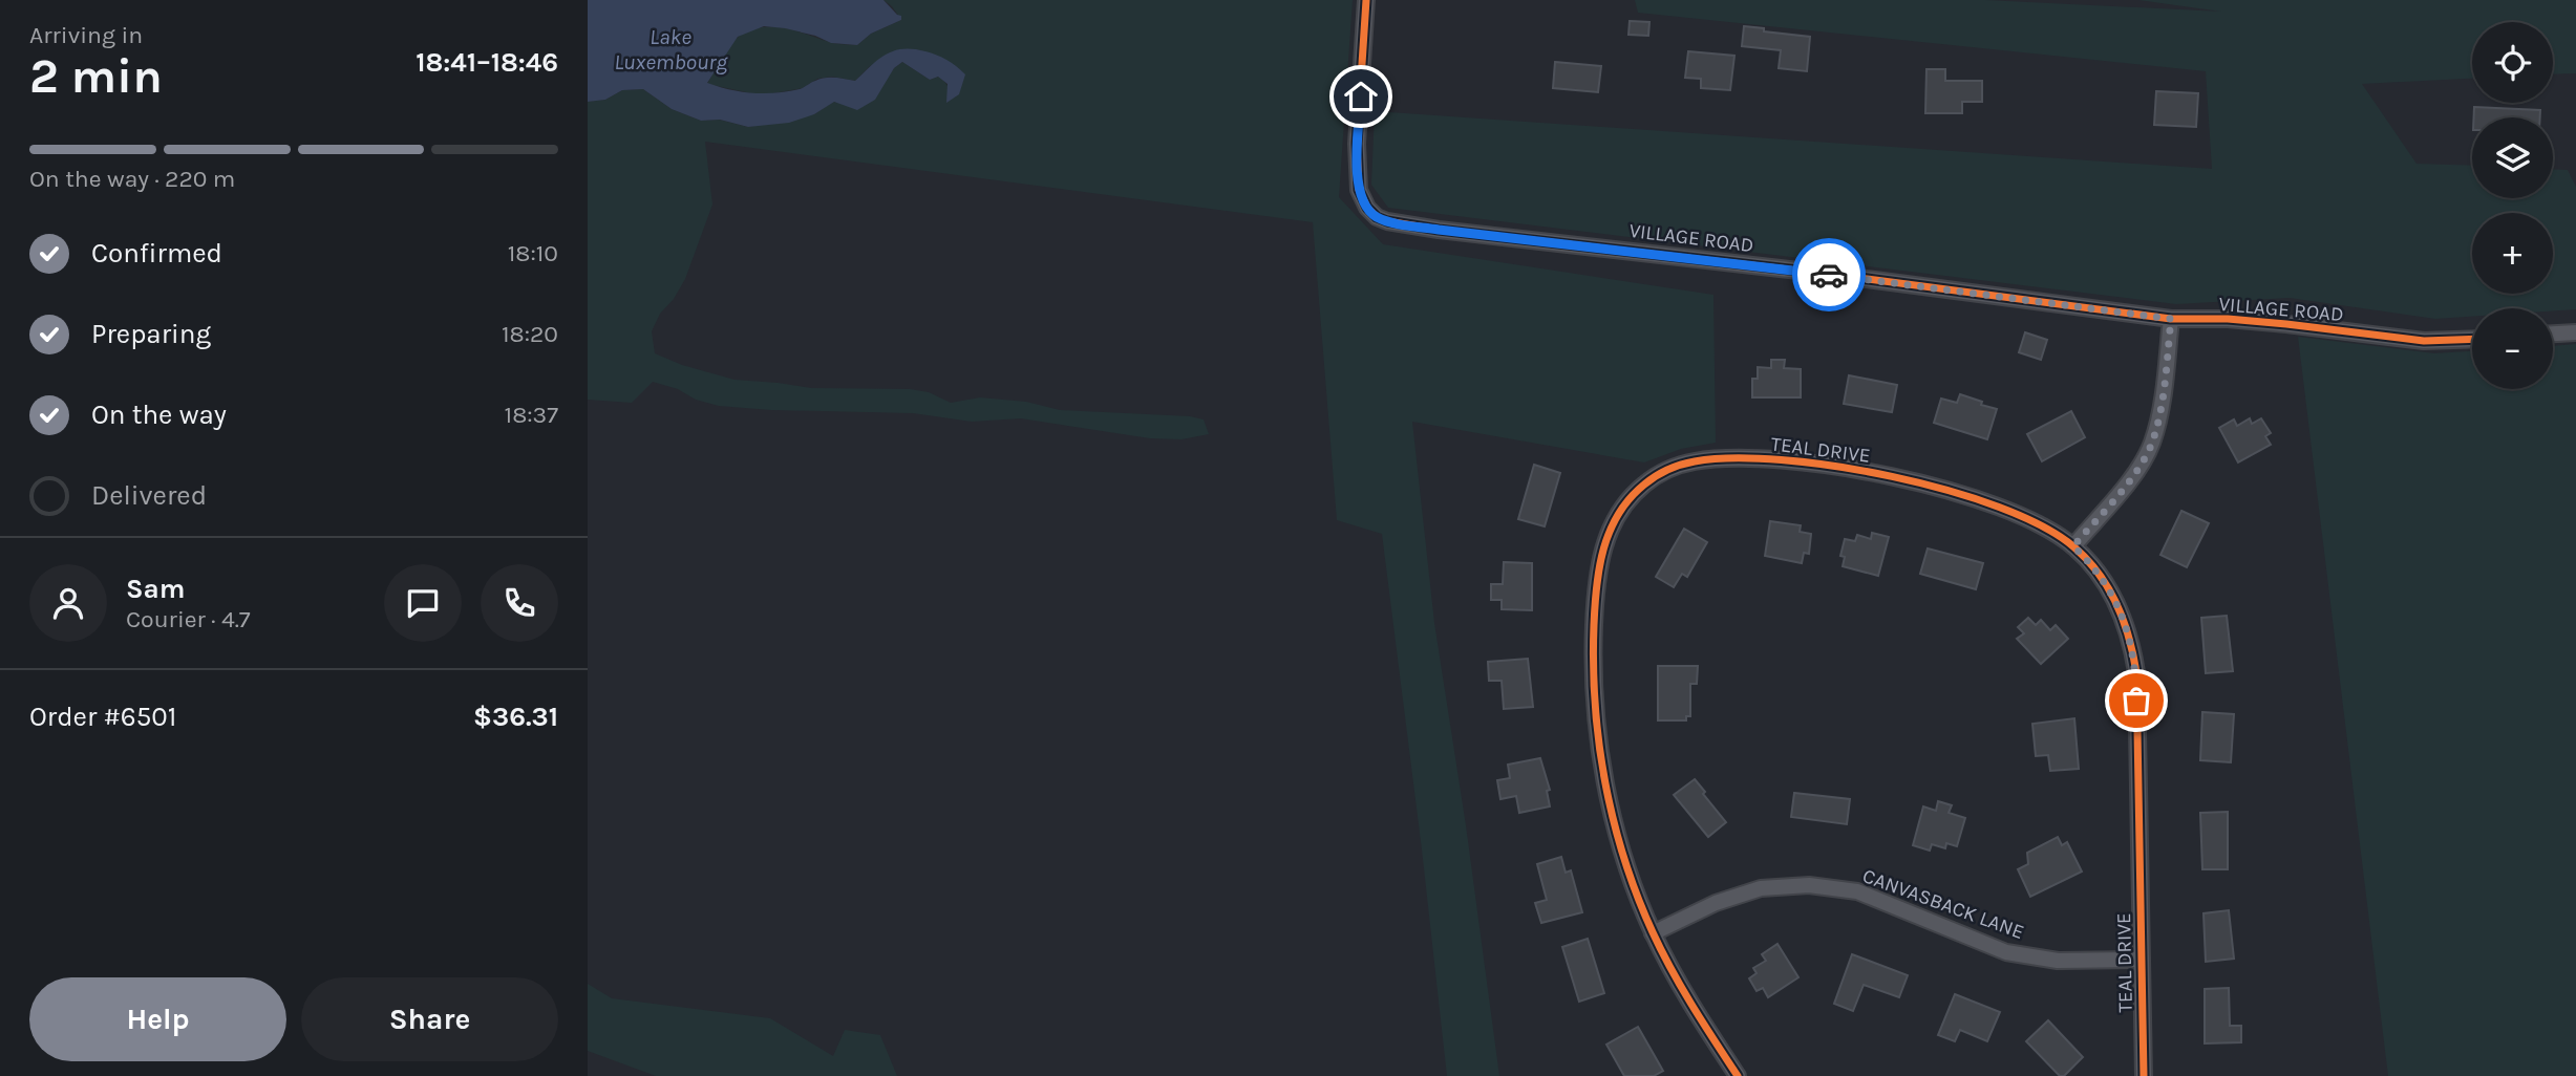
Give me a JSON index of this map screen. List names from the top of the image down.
{
  "streets": {
    "street": ["VILLAGE ROAD", "TEAL DRIVE", "CANVASBACK LANE"]
  },
  "crossings": [
    ["TEAL DRIVE", "CANVASBACK LANE"]
  ],
  "water": ["Lake Luxembourg"],
  "page": {
    "heading": ["2 min", "Arriving in", "18:41–18:46"],
    "panel": [
      "Sam",
      "Courier · 4.7",
      "Order #6501",
      "$36.31"
    ],
    "map_buttons": ["+", "−"],
    "bar": "On the way · 220 m",
    "list": [
      ["Confirmed", "18:10"],
      ["Preparing", "18:20"],
      ["On the way", "18:37"],
      "Delivered"
    ],
    "buttons": ["Help", "Share"]
  }
}
